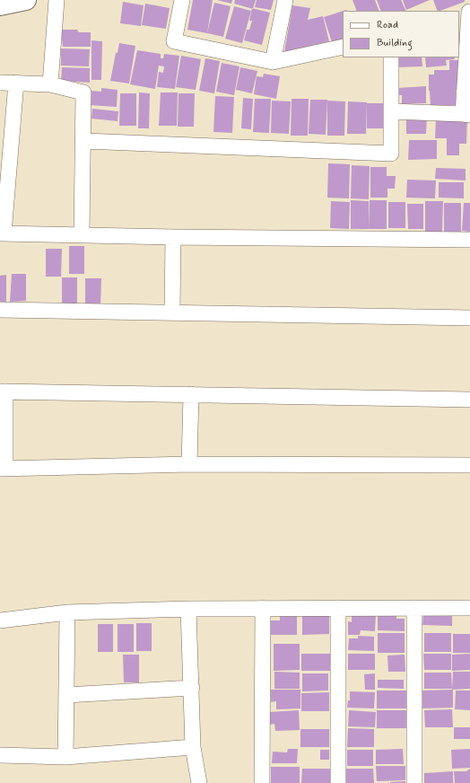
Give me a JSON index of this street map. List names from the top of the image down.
{
  "legend": ["Road", "Building"]
}
